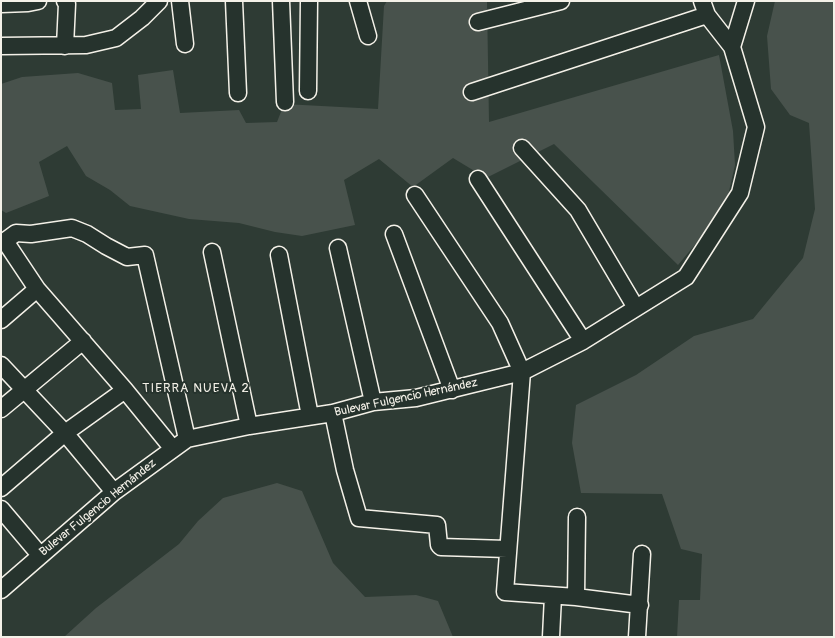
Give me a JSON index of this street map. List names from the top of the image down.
{
  "streets": {
    "street": ["Bulevar Fulgencio Hernández"]
  },
  "districts": ["TIERRA NUEVA 2"]
}
